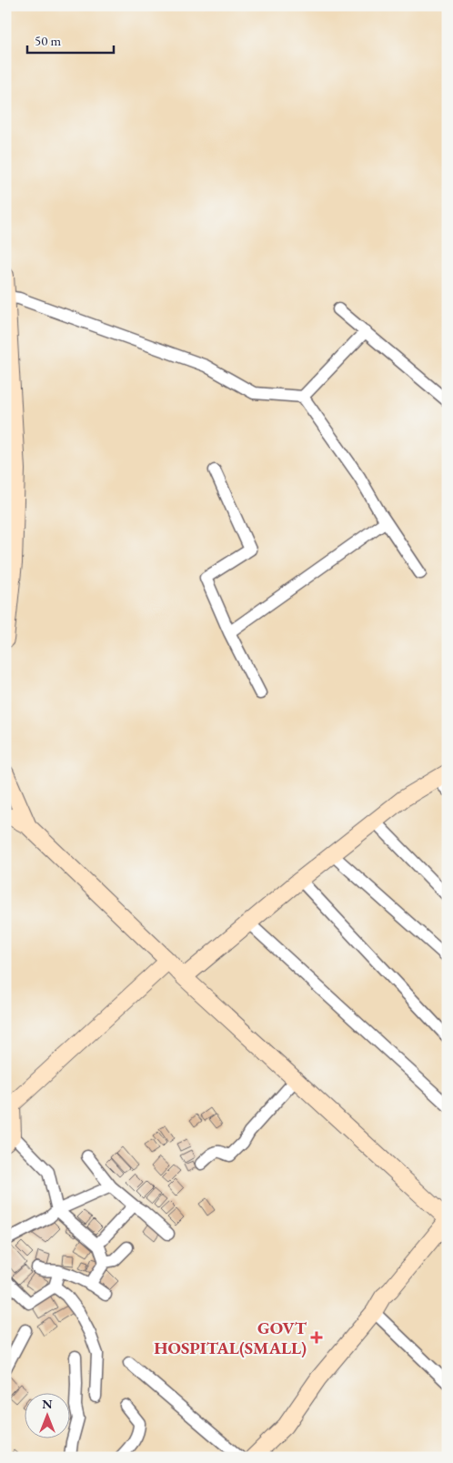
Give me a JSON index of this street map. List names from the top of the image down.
{
  "places": {
    "health": ["GOVT HOSPITAL(SMALL)"]
  },
  "scale_bar": "50 m",
  "north": "top"
}
